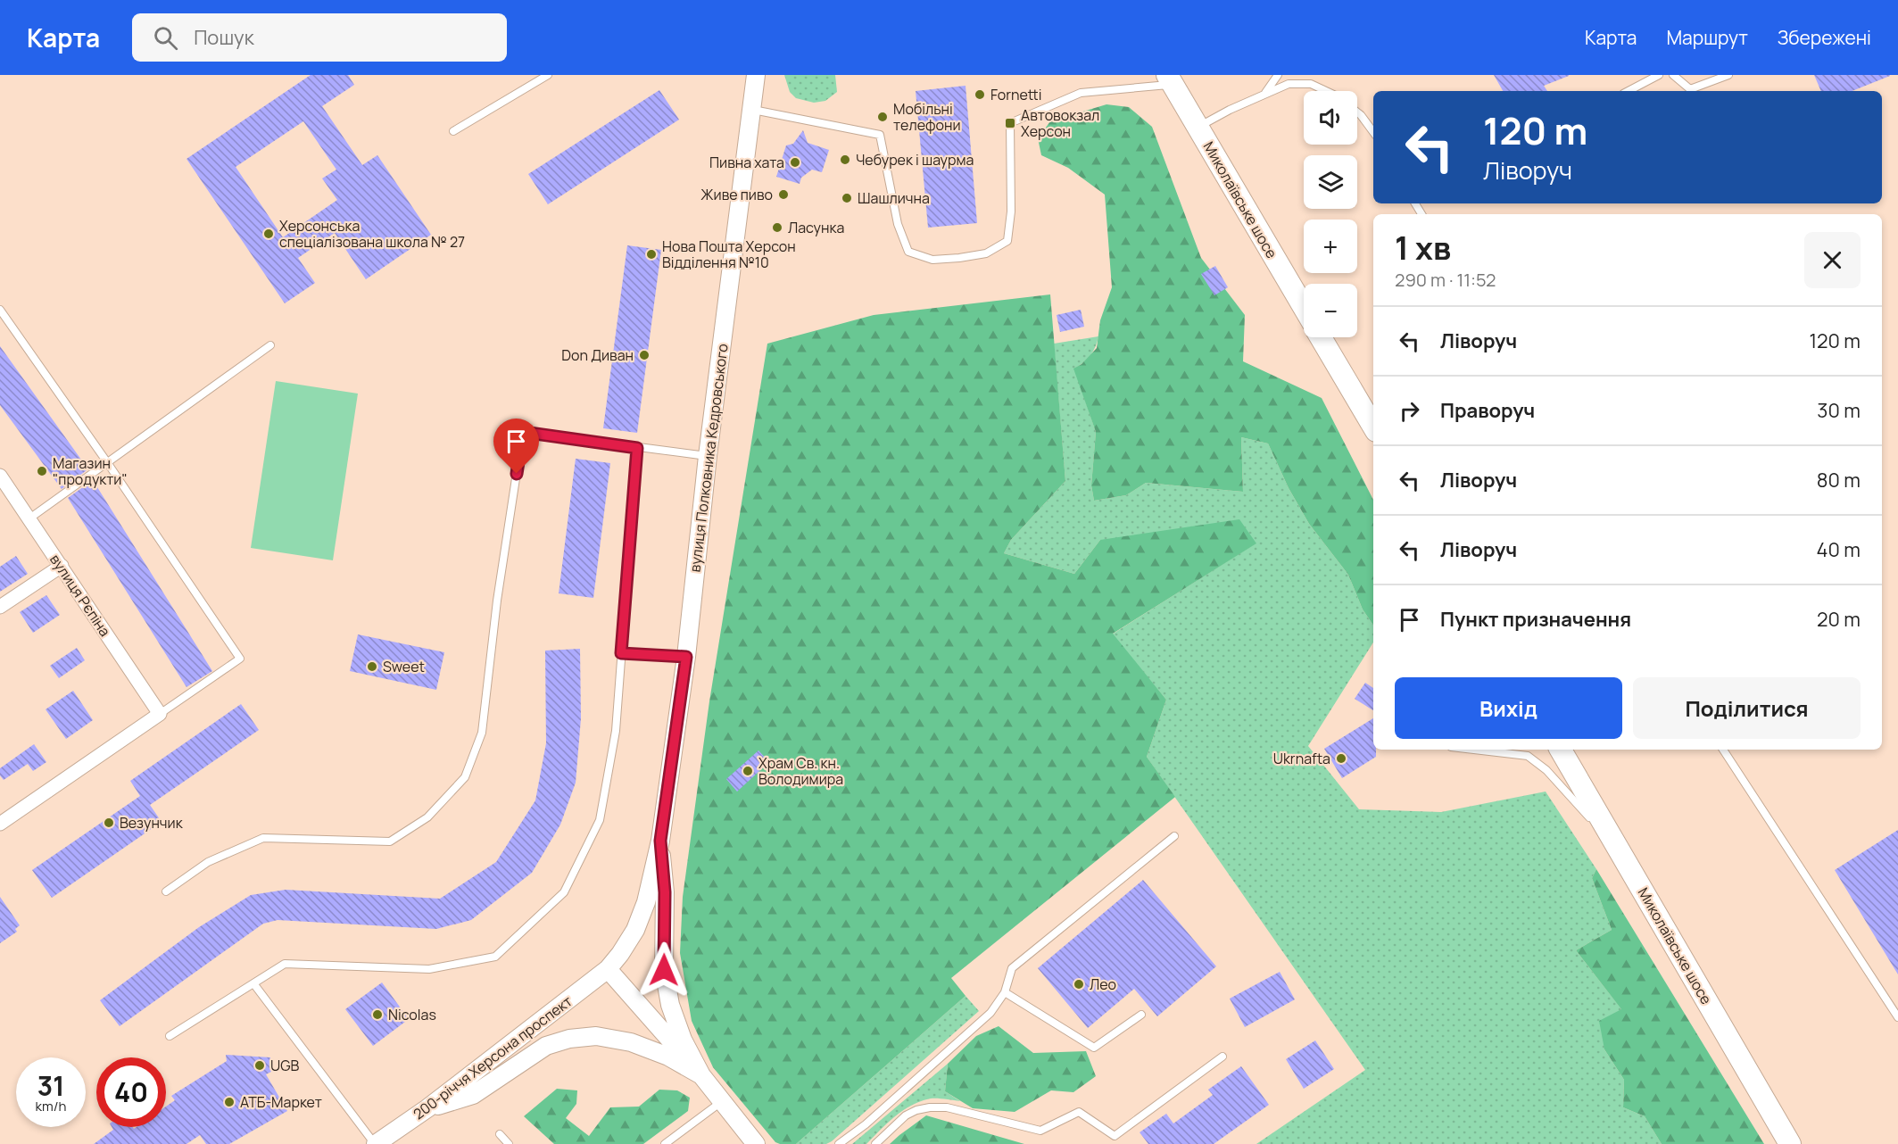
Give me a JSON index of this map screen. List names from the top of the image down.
{
  "streets": {
    "main road": ["Миколаївське шосе"],
    "street": ["вулиця Полковника Кедровського", "вулиця Рєпіна", "200-річчя Херсона проспект"]
  },
  "crossings": [
    ["вулиця Полковника Кедровського", "200-річчя Херсона проспект"]
  ],
  "places": {
    "other": [
      "Fornetti",
      "Мобільні телефони",
      "Чебурек і шаурма",
      "Пивна хата",
      "Живе пиво",
      "Шашлична",
      "Ласунка",
      "Херсонська спеціалізована школа № 27",
      "Нова Пошта Херсон Відділення №10",
      "Don Диван",
      "Магазин \"продукти\"",
      "Sweet",
      "Ukrnafta",
      "Храм Св. кн. Володимира",
      "Везунчик",
      "Лео",
      "Nicolas",
      "UGB",
      "АТБ-Маркет"
    ],
    "transit": ["Автовокзал Херсон"]
  },
  "page": {
    "header": "Карта",
    "search": "Пошук",
    "nav": ["Карта", "Маршрут", "Збережені"],
    "map_buttons": ["+", "−"],
    "turn": ["120 m", "Ліворуч"],
    "heading": ["1 хв", "290 m · 11:52"],
    "list": [
      {
        "name": "Ліворуч",
        "value": "120 m"
      },
      {
        "name": "Праворуч",
        "value": "30 m"
      },
      {
        "name": "Ліворуч",
        "value": "80 m"
      },
      {
        "name": "Ліворуч",
        "value": "40 m"
      },
      {
        "name": "Пункт призначення",
        "value": "20 m"
      }
    ],
    "buttons": ["Вихід", "Поділитися"],
    "speed": "31 km/h",
    "limit": "40"
  }
}
